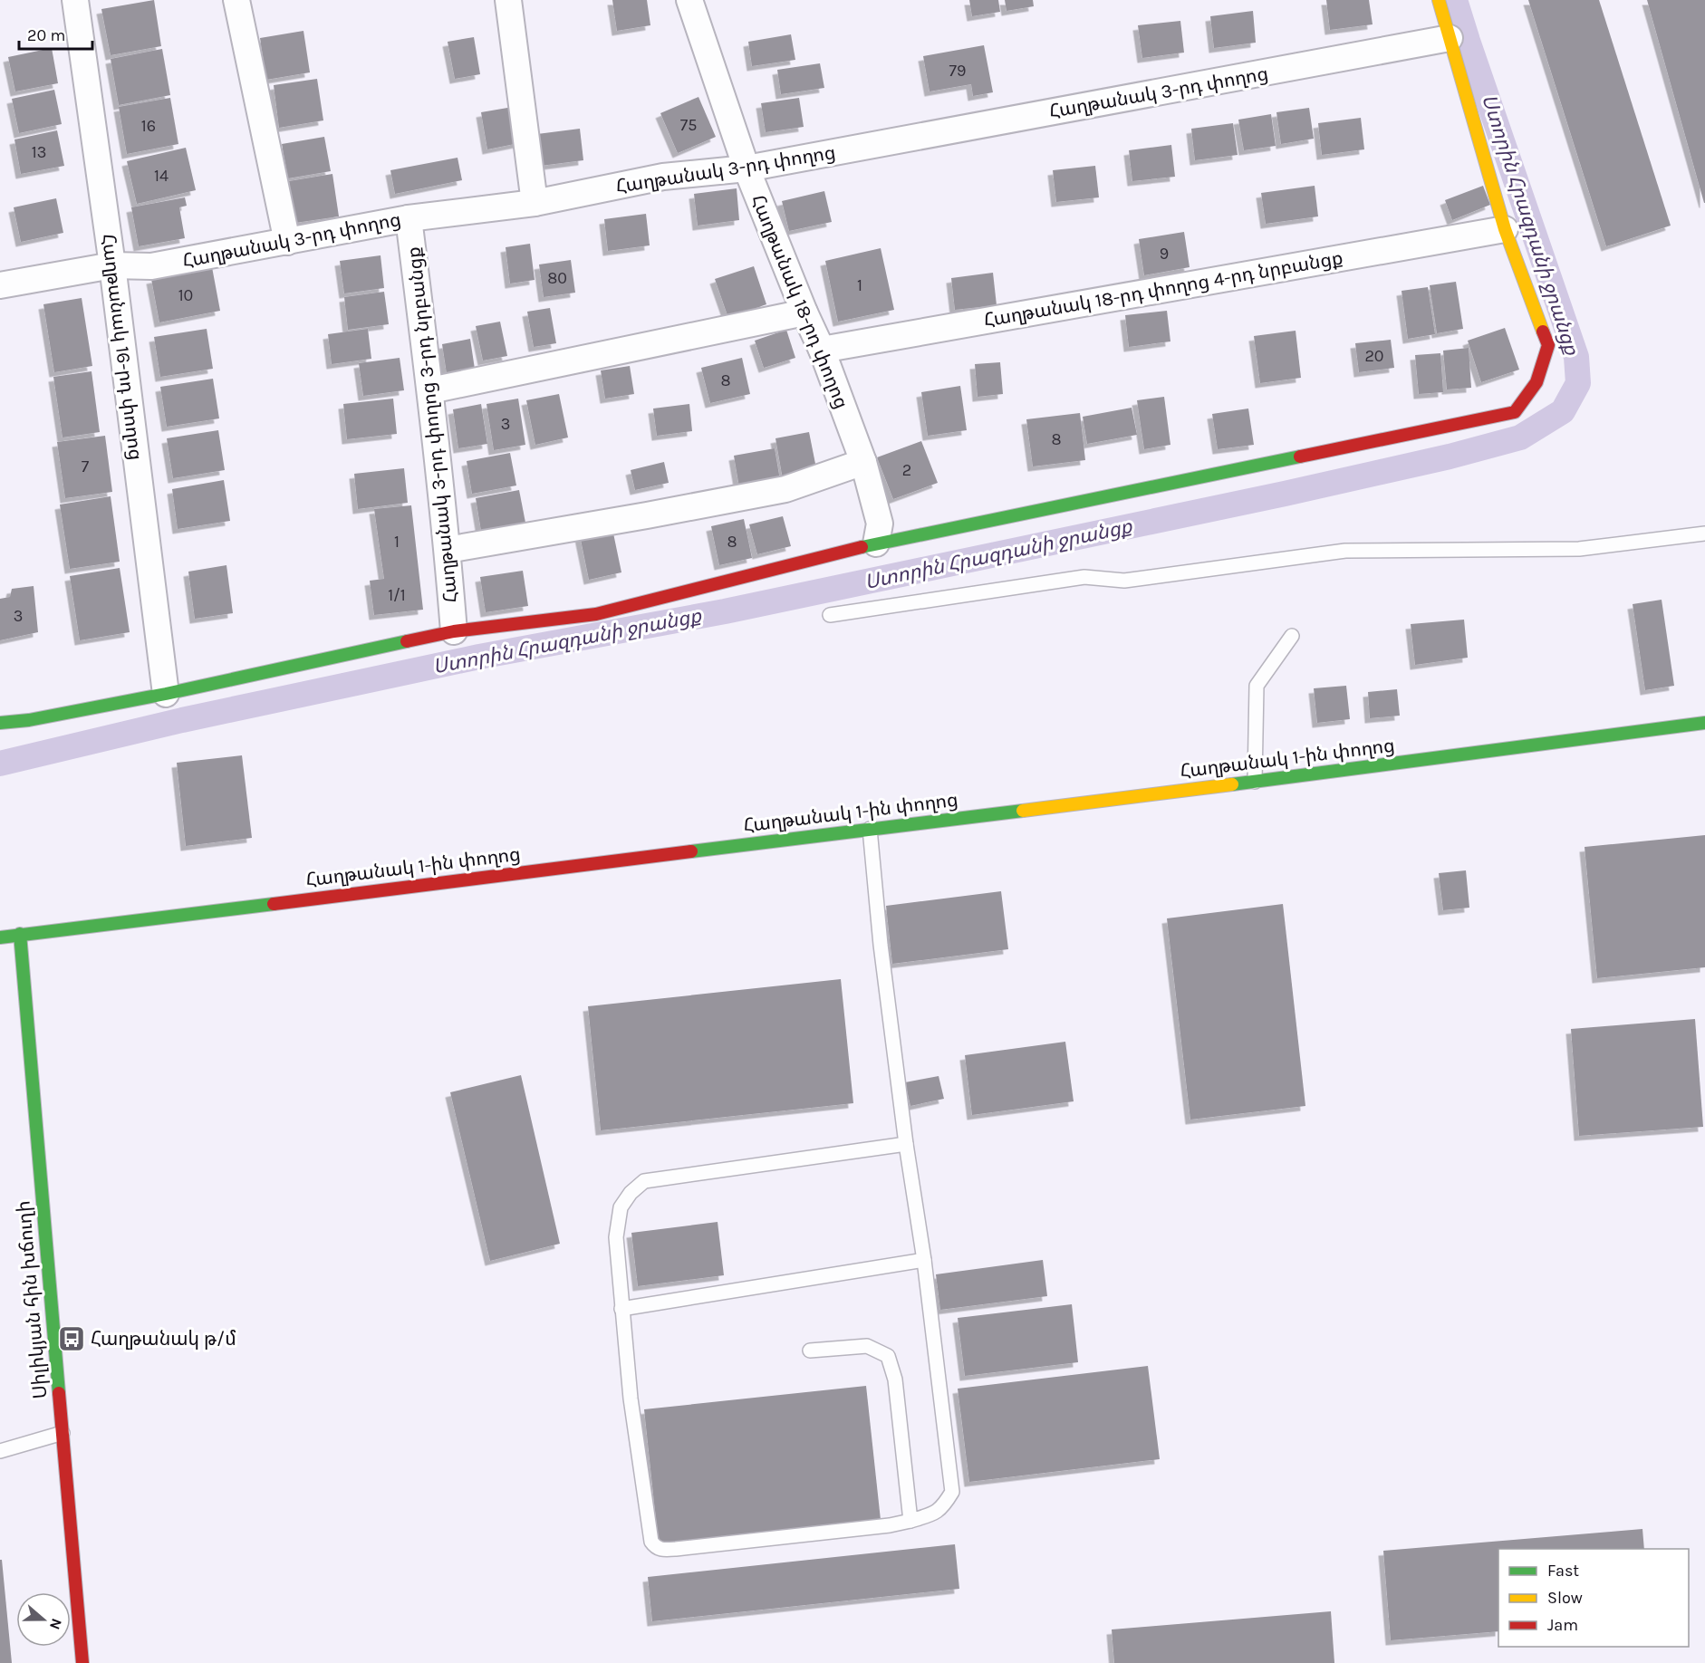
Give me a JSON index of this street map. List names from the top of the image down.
{
  "streets": {
    "street": [
      "Հաղթանակ 3-րդ փողոց",
      "Հաղթանակ 18-րդ փողոց 4-րդ նրբանցք",
      "Հաղթանակ 18-րդ փողոց",
      "Հաղթանակ 16-րդ փողոց",
      "Հաղթանակ 3-րդ փողոց 3-րդ նրբանցք",
      "Հաղթանակ 1-ին փողոց",
      "Սիլիկյան հին խճուղի"
    ]
  },
  "crossings": [
    ["Հաղթանակ 3-րդ փողոց", "Հաղթանակ 18-րդ փողոց"],
    ["Հաղթանակ 3-րդ փողոց", "Հաղթանակ 16-րդ փողոց"],
    ["Հաղթանակ 3-րդ փողոց", "Հաղթանակ 3-րդ փողոց 3-րդ նրբանցք"],
    ["Հաղթանակ 18-րդ փողոց 4-րդ նրբանցք", "Հաղթանակ 18-րդ փողոց"],
    ["Հաղթանակ 1-ին փողոց", "Սիլիկյան հին խճուղի"]
  ],
  "water": ["Ստորին Հրազդանի ջրանցք"],
  "places": {
    "bus stop": ["Հաղթանակ թ/մ"]
  },
  "house_numbers": [
    "79",
    "75",
    "16",
    "13",
    "14",
    "9",
    "80",
    "1",
    "10",
    "20",
    "8",
    "3",
    "8",
    "7",
    "2",
    "1",
    "8",
    "1/1",
    "3"
  ],
  "legend": ["Fast", "Slow", "Jam"],
  "scale_bar": "20 m",
  "north": "right"
}
